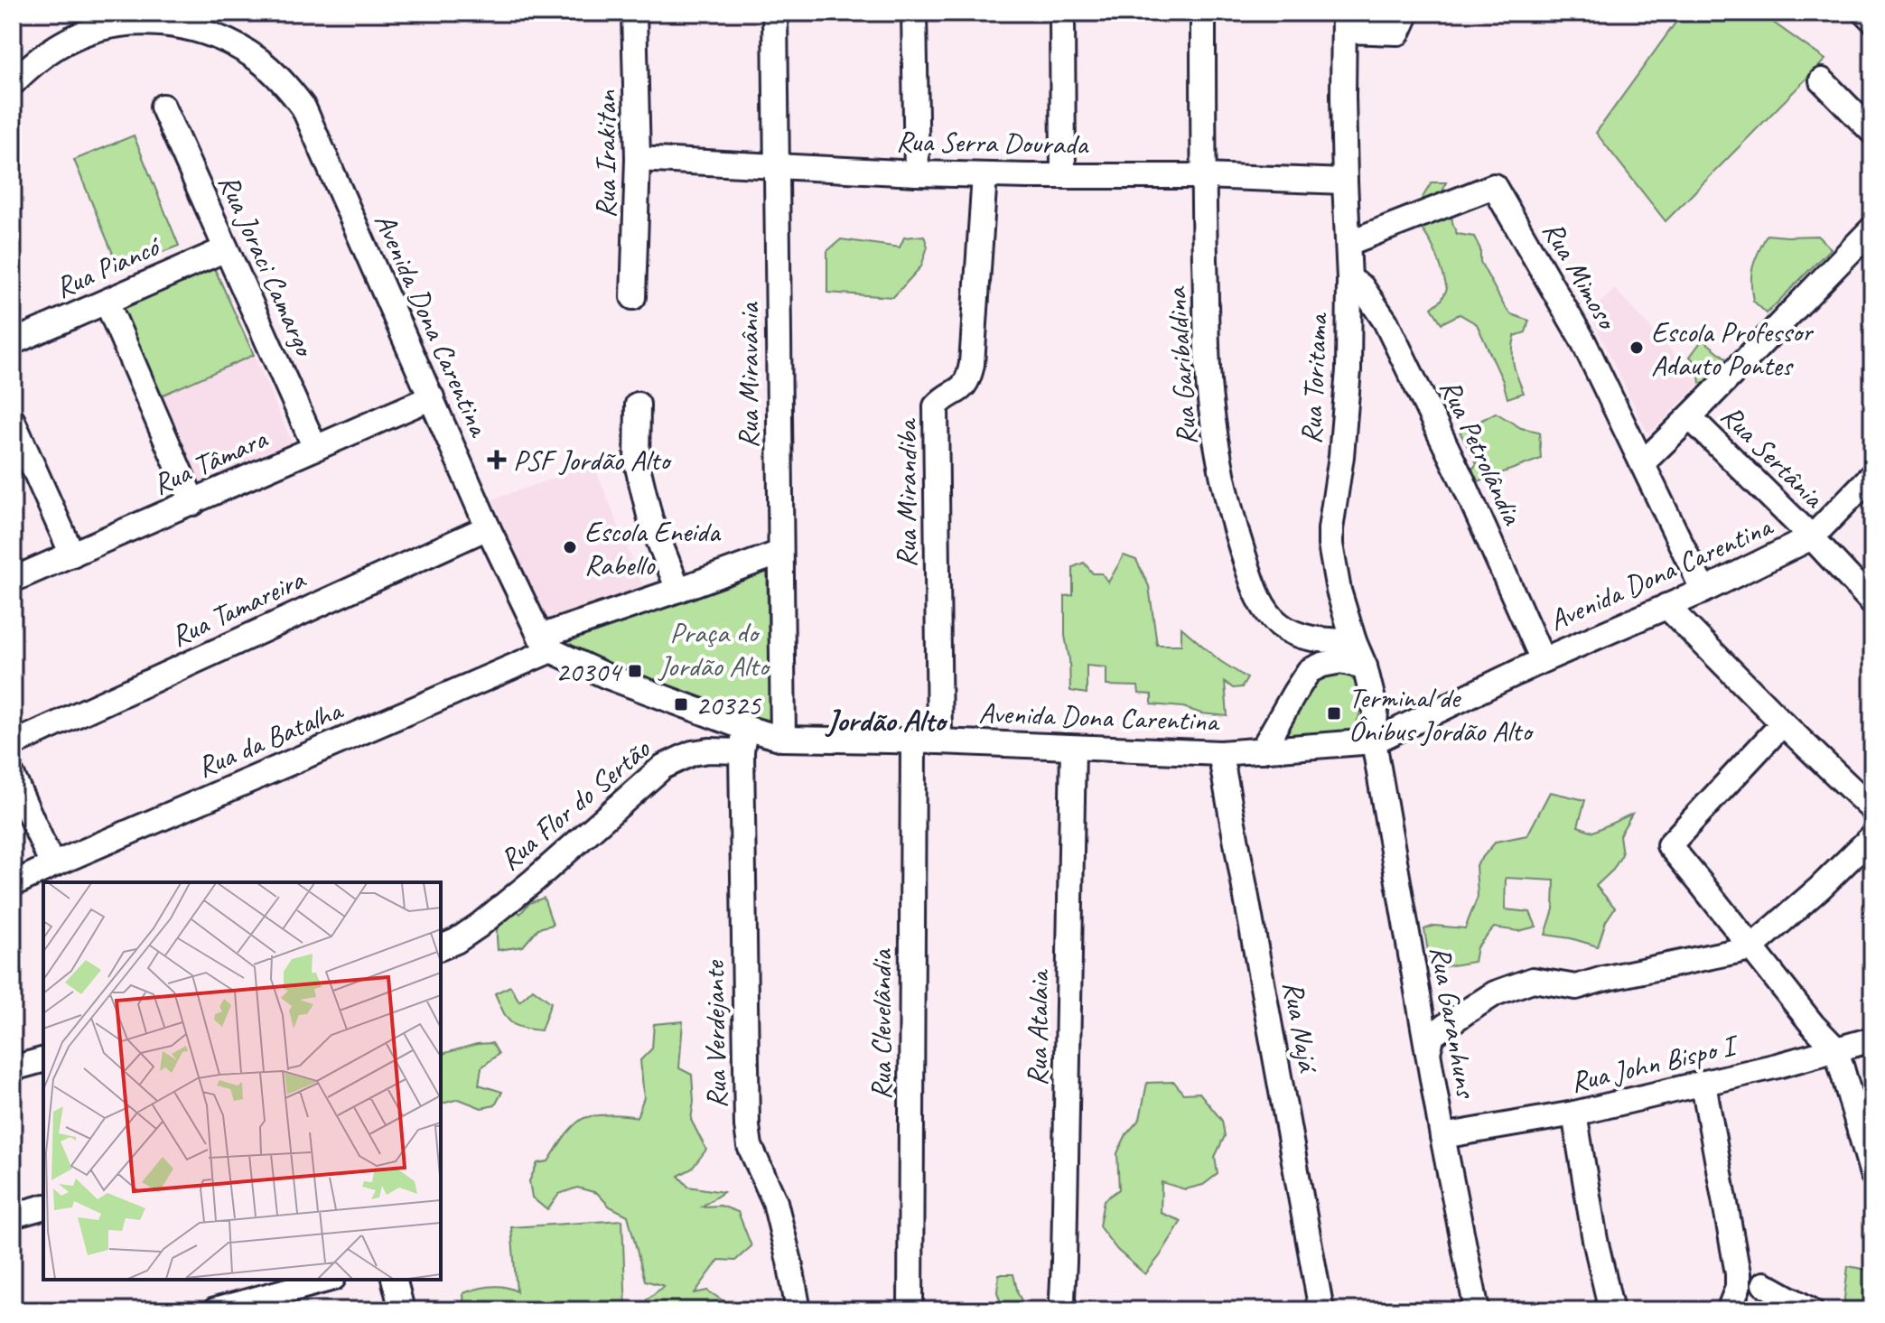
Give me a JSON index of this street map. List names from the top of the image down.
{
  "streets": {
    "street": [
      "Rua Serra Dourada",
      "Rua Irakitan",
      "Rua Joraci Camargo",
      "Rua Piancó",
      "Rua Mimoso",
      "Avenida Dona Carentina",
      "Rua Garibaldina",
      "Rua Miravânia",
      "Rua Toritama",
      "Rua Petrolândia",
      "Rua Sertânia",
      "Rua Tâmara",
      "Rua Mirandiba",
      "Rua Tamareira",
      "Rua da Batalha",
      "Rua Flor do Sertão",
      "Rua Garanhuns",
      "Rua Clevelândia",
      "Rua Najá",
      "Rua Atalaia",
      "Rua Verdejante",
      "Rua John Bispo I"
    ]
  },
  "crossings": [
    ["Rua Serra Dourada", "Rua Irakitan"],
    ["Rua Serra Dourada", "Rua Garibaldina"],
    ["Rua Serra Dourada", "Rua Miravânia"],
    ["Rua Serra Dourada", "Rua Toritama"],
    ["Rua Serra Dourada", "Rua Mirandiba"],
    ["Rua Joraci Camargo", "Rua Piancó"],
    ["Rua Joraci Camargo", "Rua Tâmara"],
    ["Rua Mimoso", "Avenida Dona Carentina"],
    ["Rua Mimoso", "Rua Toritama"],
    ["Rua Mimoso", "Rua Sertânia"],
    ["Avenida Dona Carentina", "Rua Miravânia"],
    ["Avenida Dona Carentina", "Rua Toritama"],
    ["Avenida Dona Carentina", "Rua Petrolândia"],
    ["Avenida Dona Carentina", "Rua Sertânia"],
    ["Avenida Dona Carentina", "Rua Tâmara"],
    ["Avenida Dona Carentina", "Rua Mirandiba"],
    ["Avenida Dona Carentina", "Rua Tamareira"],
    ["Avenida Dona Carentina", "Rua da Batalha"],
    ["Avenida Dona Carentina", "Rua Flor do Sertão"],
    ["Avenida Dona Carentina", "Rua Garanhuns"],
    ["Avenida Dona Carentina", "Rua Clevelândia"],
    ["Avenida Dona Carentina", "Rua Najá"],
    ["Avenida Dona Carentina", "Rua Atalaia"],
    ["Avenida Dona Carentina", "Rua Verdejante"],
    ["Rua Garibaldina", "Rua Toritama"],
    ["Rua Miravânia", "Rua da Batalha"],
    ["Rua Toritama", "Rua Petrolândia"],
    ["Rua Toritama", "Rua Garanhuns"],
    ["Rua Flor do Sertão", "Rua Verdejante"],
    ["Rua Garanhuns", "Rua John Bispo I"]
  ],
  "districts": ["Jordão Alto"],
  "parks": ["Praça do Jordão Alto"],
  "places": {
    "other": ["Escola Professor Adauto Pontes", "Escola Eneida Rabello"],
    "health": ["PSF Jordão Alto"],
    "transit": ["20304", "20325", "Terminal de Ônibus Jordão Alto"]
  }
}
